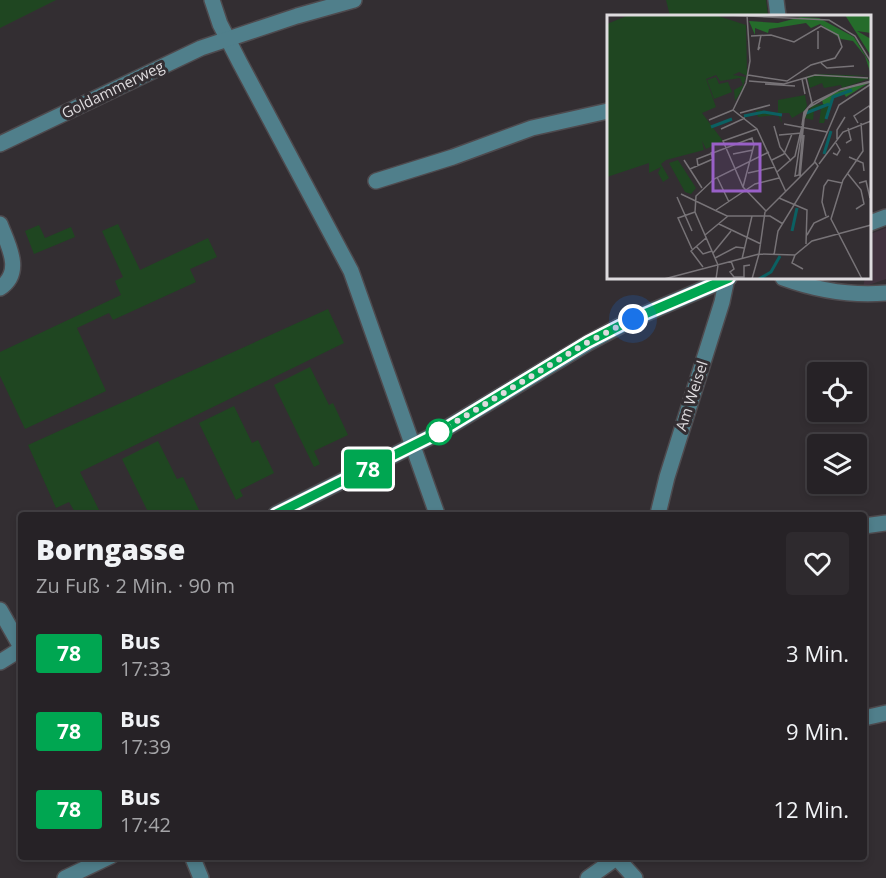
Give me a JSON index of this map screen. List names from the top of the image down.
{
  "streets": {
    "street": ["Goldammerweg", "Am Weisel"]
  },
  "lines": ["bus line 78"],
  "page": {
    "on_map": "78",
    "heading": ["Borngasse", "Zu Fuß · 2 Min. · 90 m"],
    "list": [
      {
        "mark": "78",
        "name": "Bus",
        "note": "17:33",
        "value": "3 Min."
      },
      {
        "mark": "78",
        "name": "Bus",
        "note": "17:39",
        "value": "9 Min."
      },
      {
        "mark": "78",
        "name": "Bus",
        "note": "17:42",
        "value": "12 Min."
      }
    ]
  }
}
